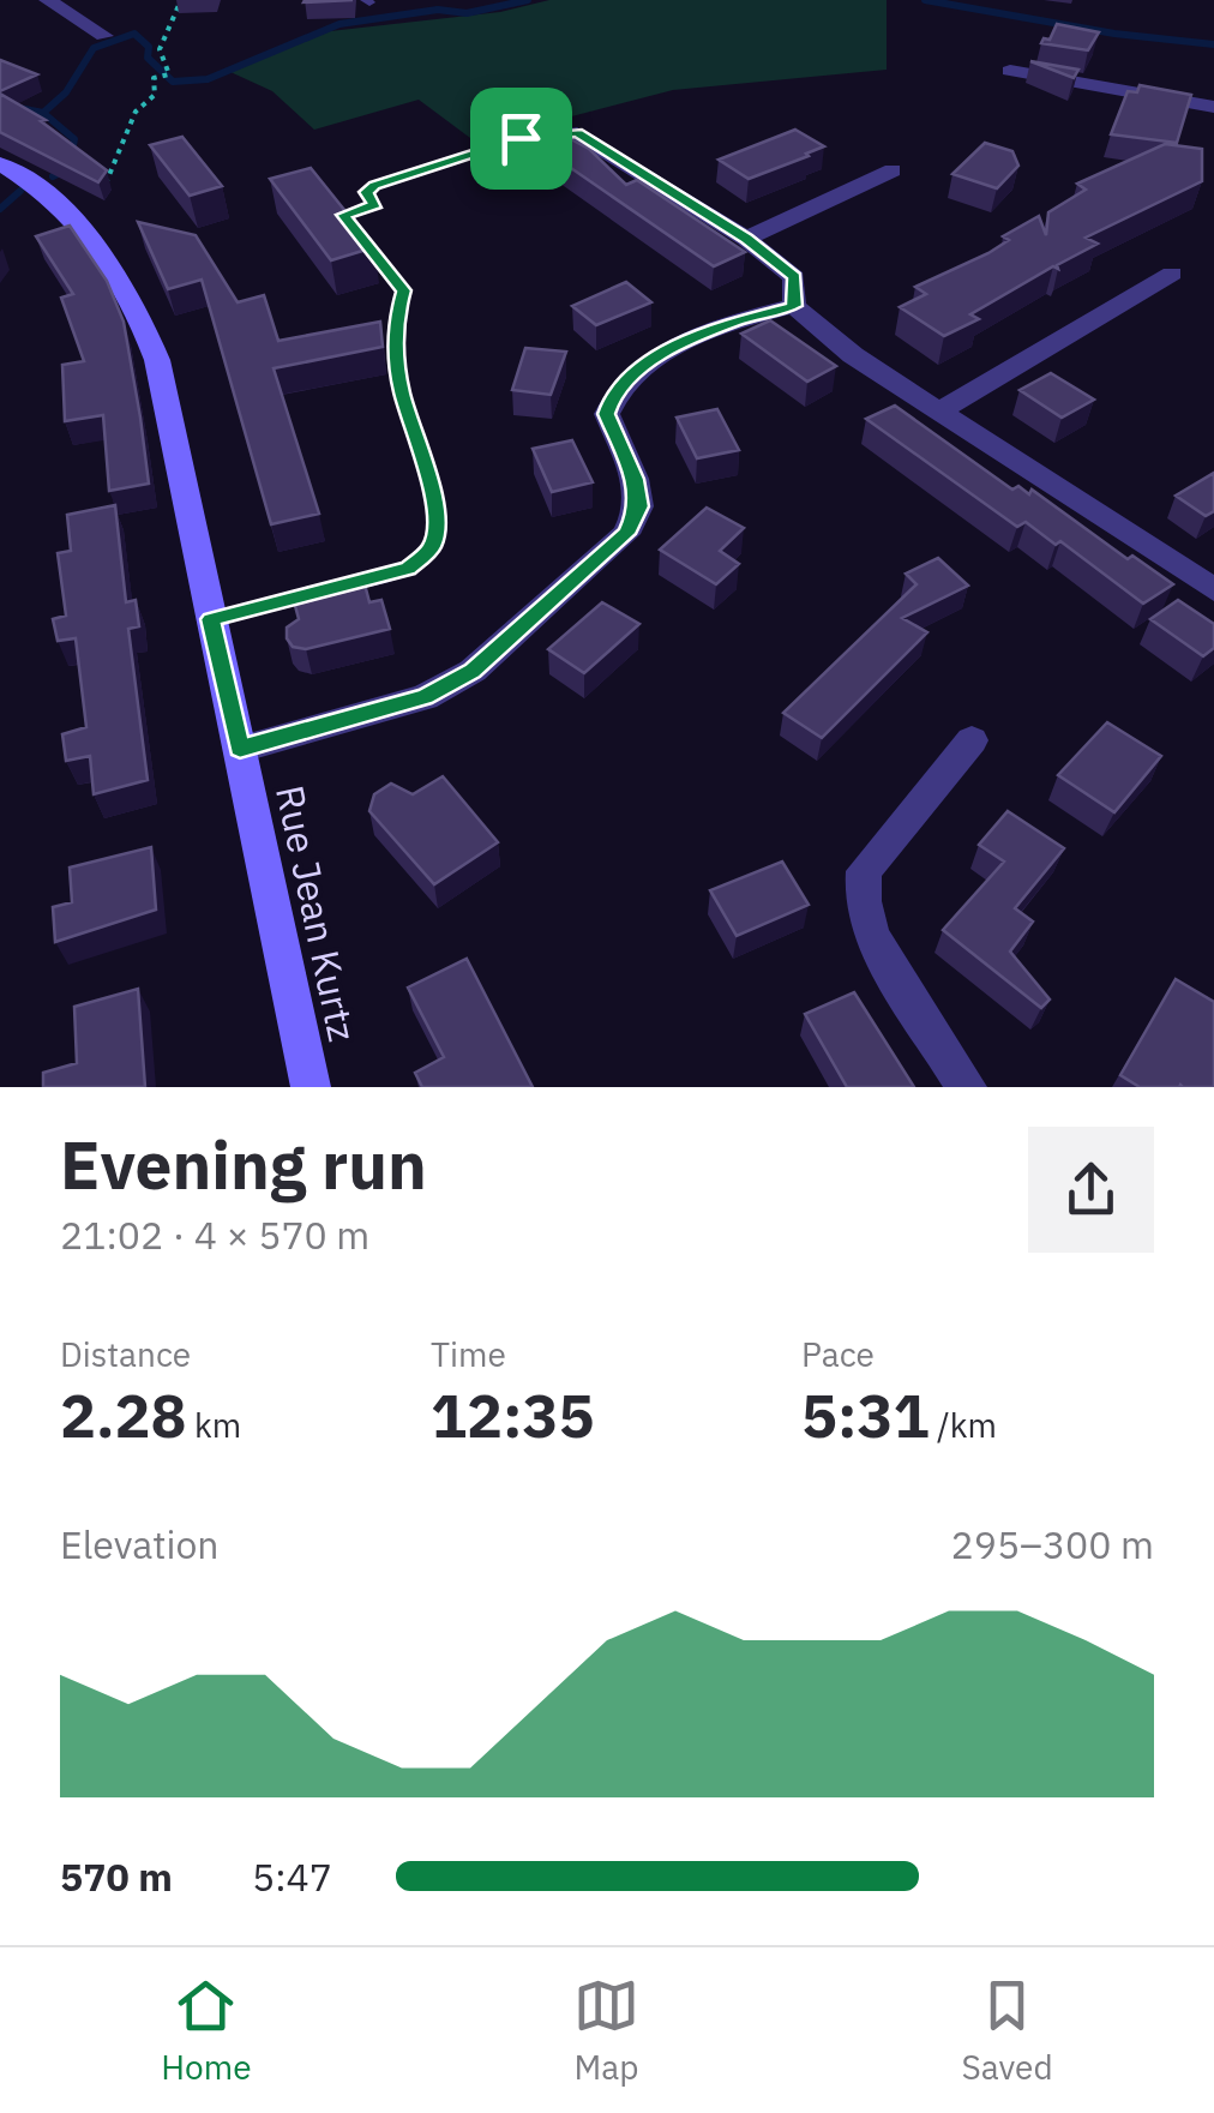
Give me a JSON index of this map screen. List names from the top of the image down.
{
  "streets": {
    "main road": ["Rue Jean Kurtz"]
  },
  "page": {
    "heading": ["Evening run", "21:02 · 4 × 570 m"],
    "stats": [
      ["Distance", "2.28 km"],
      ["Time", "12:35"],
      ["Pace", "5:31 /km"]
    ],
    "chart": ["Elevation", "295–300 m"],
    "list": [
      {
        "name": "570 m",
        "note": "5:47"
      }
    ],
    "tabs": ["Home", "Map", "Saved"]
  }
}
